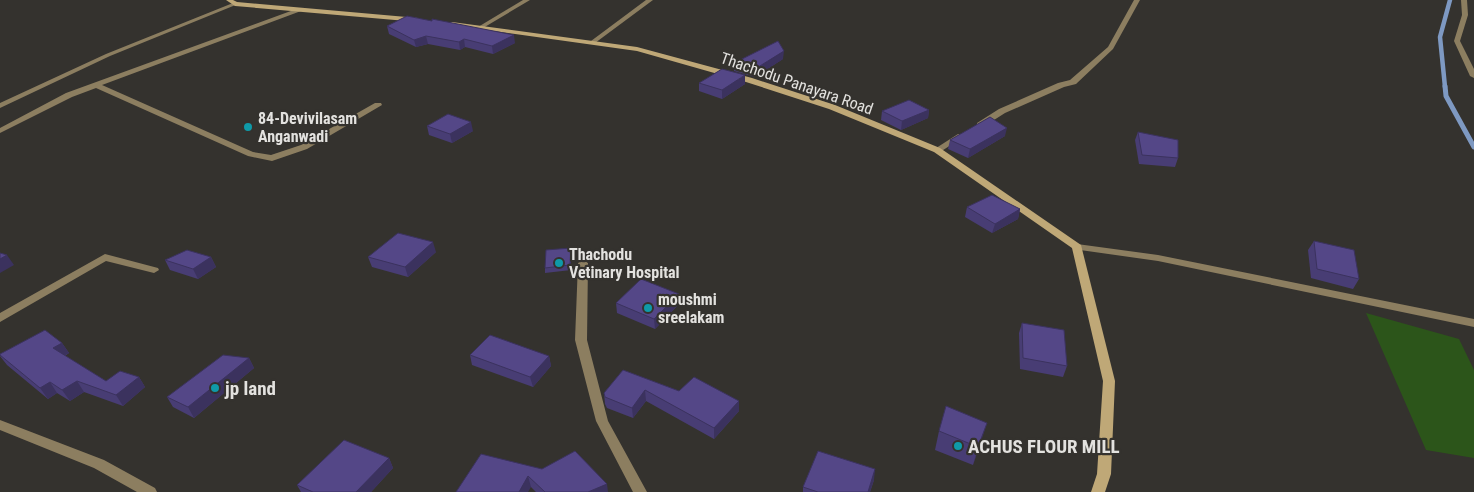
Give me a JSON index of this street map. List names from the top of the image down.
{
  "streets": {
    "main road": ["Thachodu Panayara Road"]
  },
  "places": [
    "84-Devivilasam Anganwadi",
    "Thachodu Vetinary Hospital",
    "moushmi sreelakam",
    "jp land",
    "ACHUS FLOUR MILL"
  ]
}
